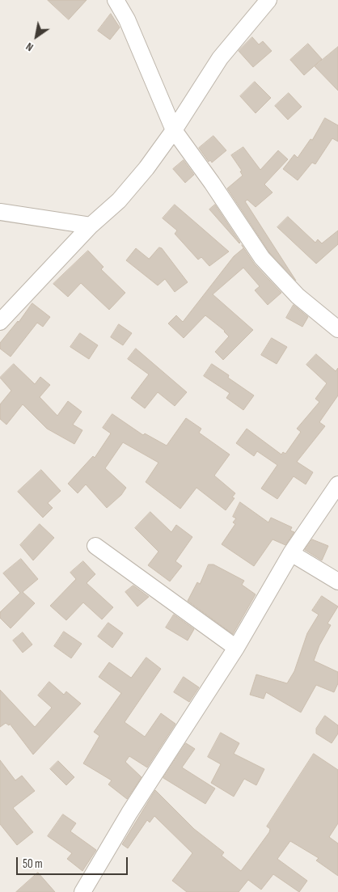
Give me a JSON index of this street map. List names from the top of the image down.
{
  "scale_bar": "50 m",
  "north": "bottom left"
}
